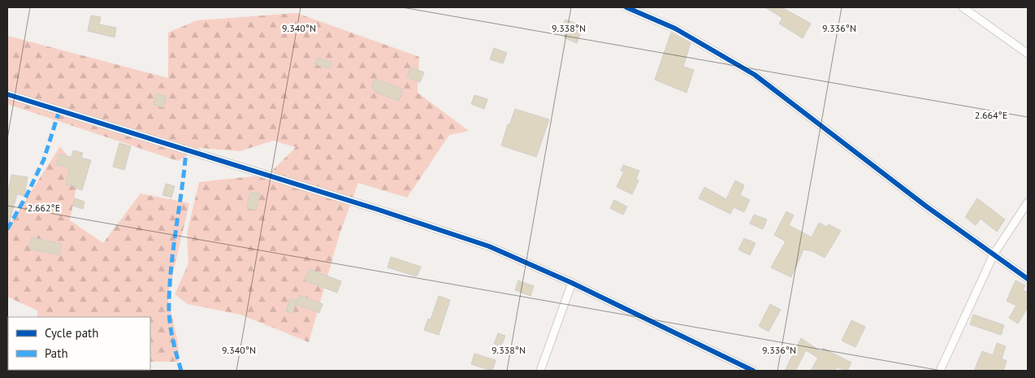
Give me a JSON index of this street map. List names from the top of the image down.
{
  "legend": ["Cycle path", "Path"],
  "coordinates": [
    "9.340°N",
    "9.338°N",
    "9.336°N",
    "2.664°E",
    "2.662°E"
  ]
}
